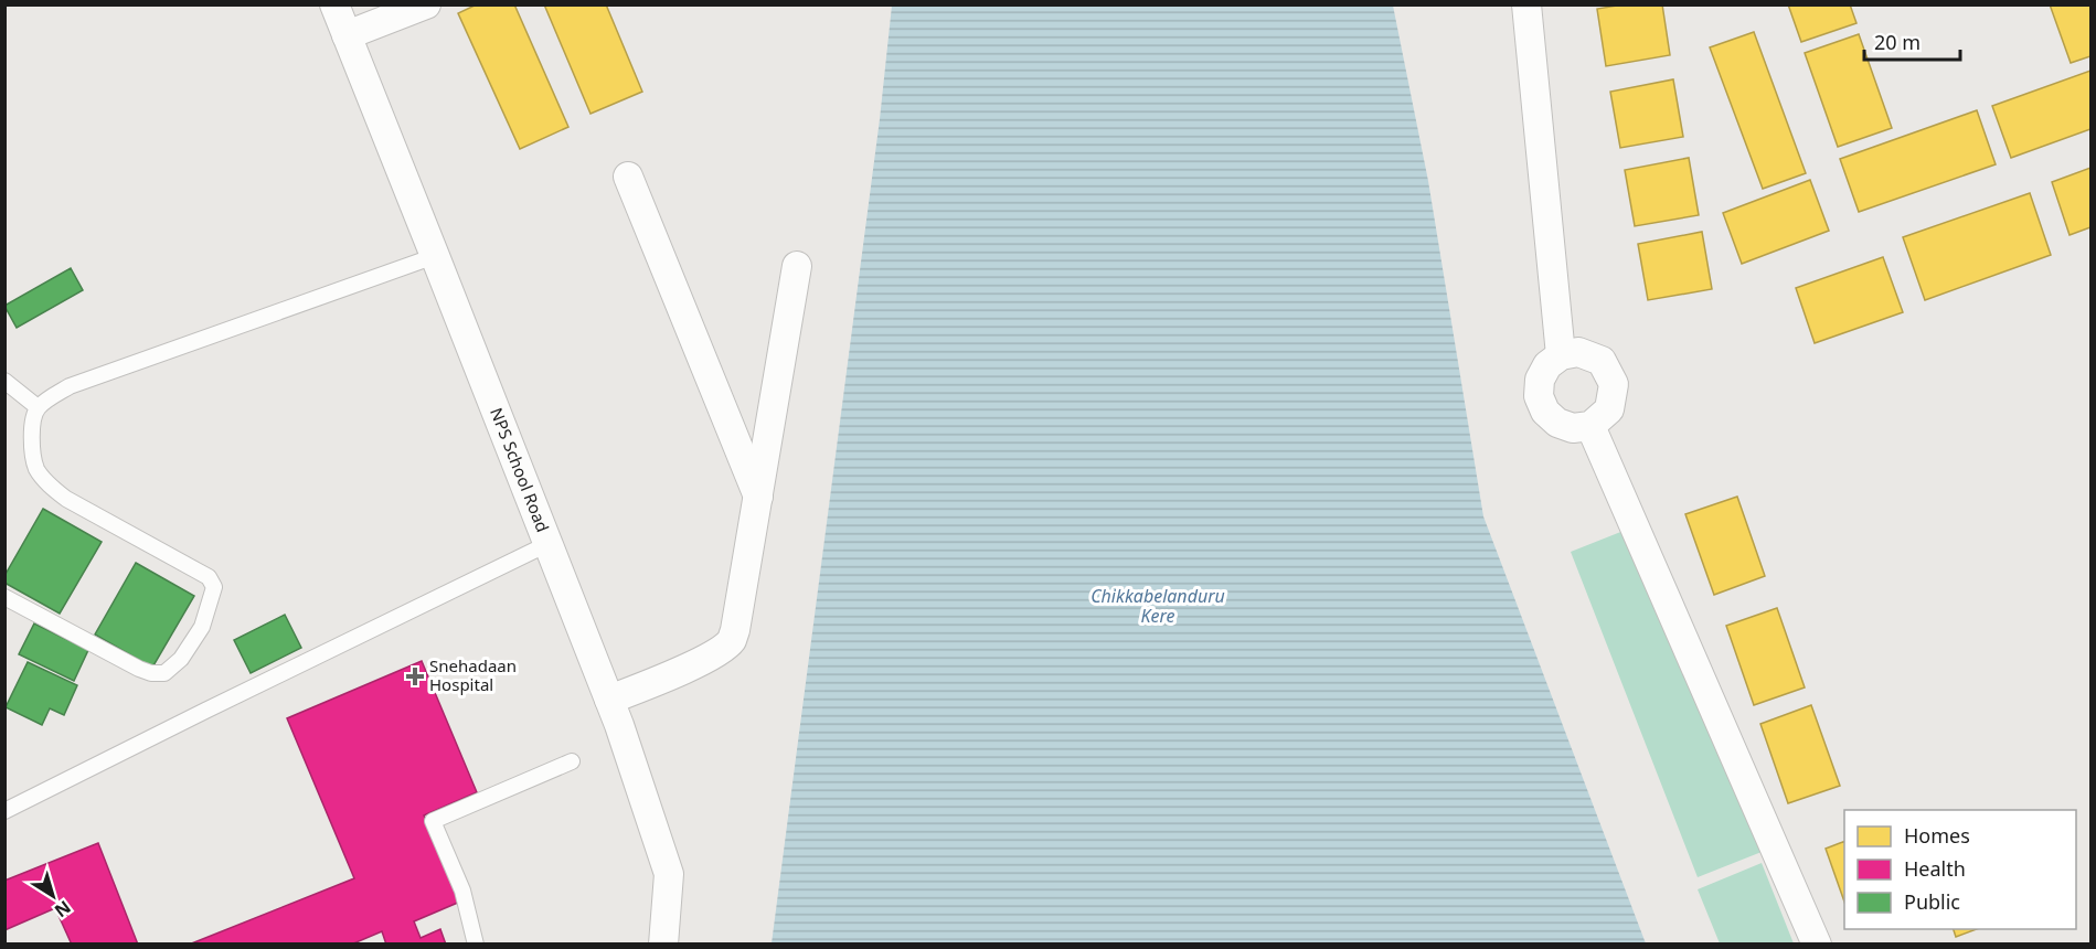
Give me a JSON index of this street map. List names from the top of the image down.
{
  "streets": {
    "street": ["NPS School Road"]
  },
  "water": ["Chikkabelanduru Kere"],
  "places": {
    "health": ["Snehadaan Hospital"]
  },
  "legend": ["Homes", "Health", "Public"],
  "scale_bar": "20 m",
  "north": "bottom right"
}
